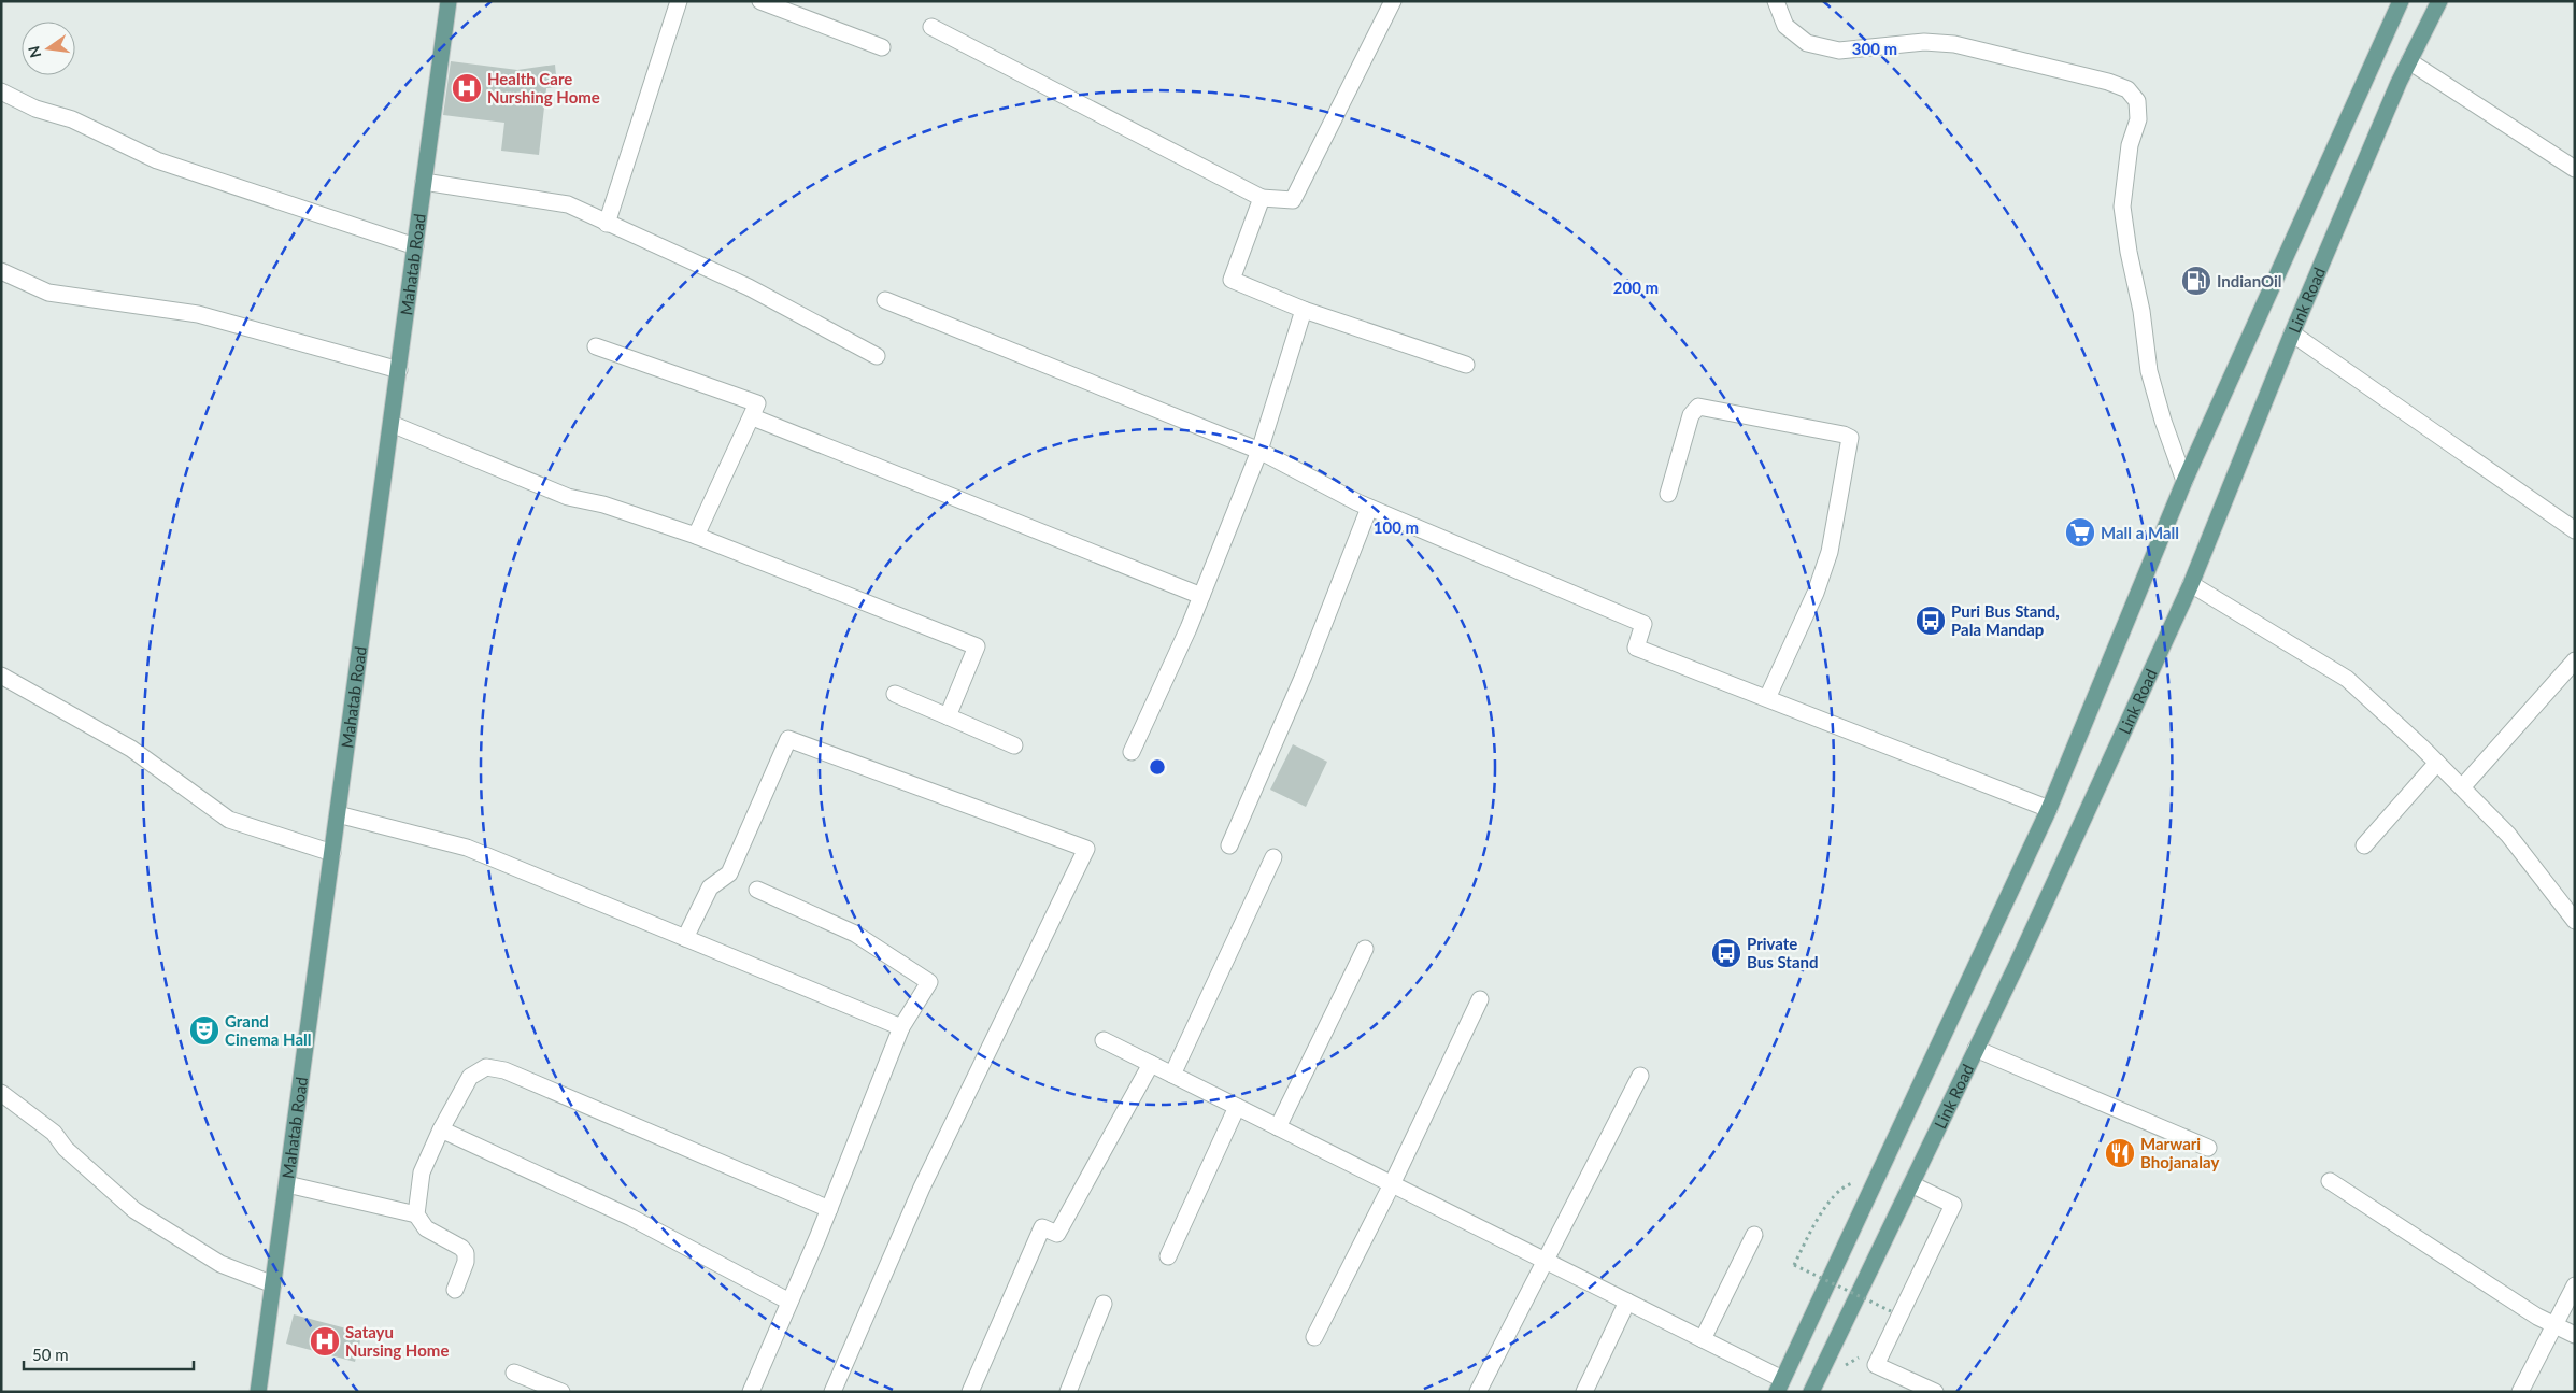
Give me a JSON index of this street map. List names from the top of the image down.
{
  "streets": {
    "main road": ["Mahatab Road", "Link Road"]
  },
  "places": {
    "hospital": ["Health Care Nurshing Home", "Satayu Nursing Home"],
    "fuel station": ["IndianOil"],
    "supermarket": ["Mall a Mall"],
    "bus stop": ["Puri Bus Stand, Pala Mandap", "Private Bus Stand"],
    "theatre": ["Grand Cinema Hall"],
    "restaurant": ["Marwari Bhojanalay"]
  },
  "scale_bar": "50 m",
  "north": "left",
  "rings": ["300 m", "200 m", "100 m"]
}
